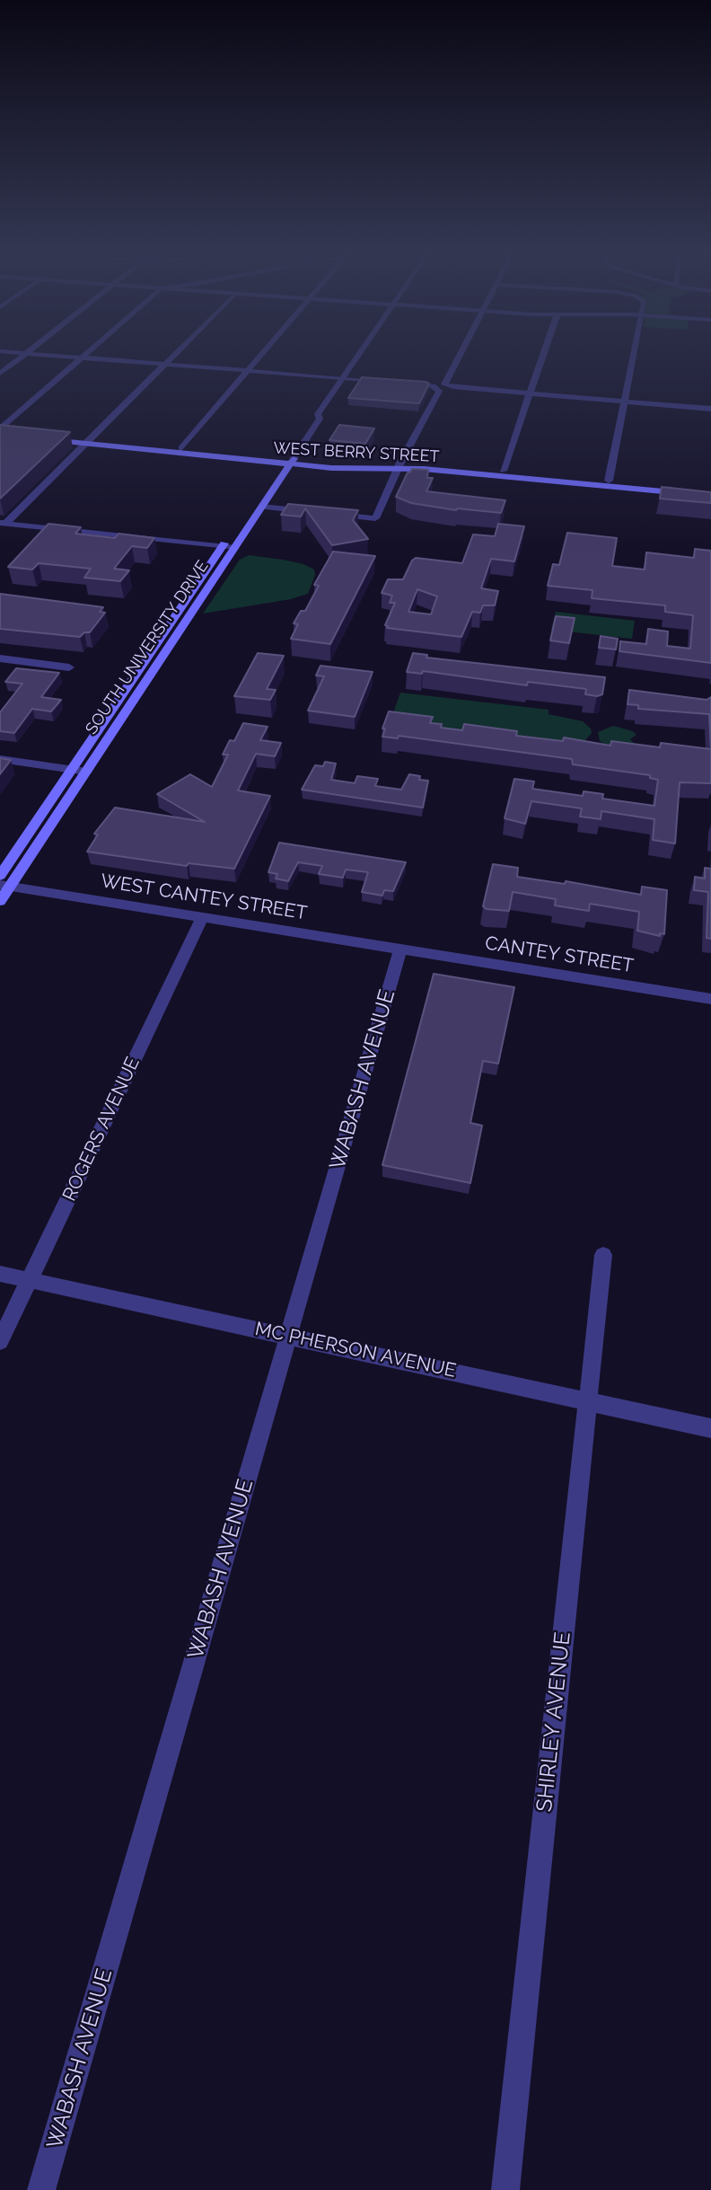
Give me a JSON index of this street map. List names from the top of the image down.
{
  "streets": {
    "main road": ["WEST BERRY STREET", "SOUTH UNIVERSITY DRIVE"],
    "street": [
      "WEST CANTEY STREET",
      "CANTEY STREET",
      "WABASH AVENUE",
      "ROGERS AVENUE",
      "MC PHERSON AVENUE",
      "SHIRLEY AVENUE"
    ]
  },
  "crossings": [
    ["WEST BERRY STREET", "SOUTH UNIVERSITY DRIVE"],
    ["SOUTH UNIVERSITY DRIVE", "WEST CANTEY STREET"],
    ["WEST CANTEY STREET", "CANTEY STREET"],
    ["WEST CANTEY STREET", "WABASH AVENUE"],
    ["WEST CANTEY STREET", "ROGERS AVENUE"],
    ["CANTEY STREET", "WABASH AVENUE"],
    ["WABASH AVENUE", "MC PHERSON AVENUE"],
    ["ROGERS AVENUE", "MC PHERSON AVENUE"],
    ["MC PHERSON AVENUE", "SHIRLEY AVENUE"]
  ]
}
